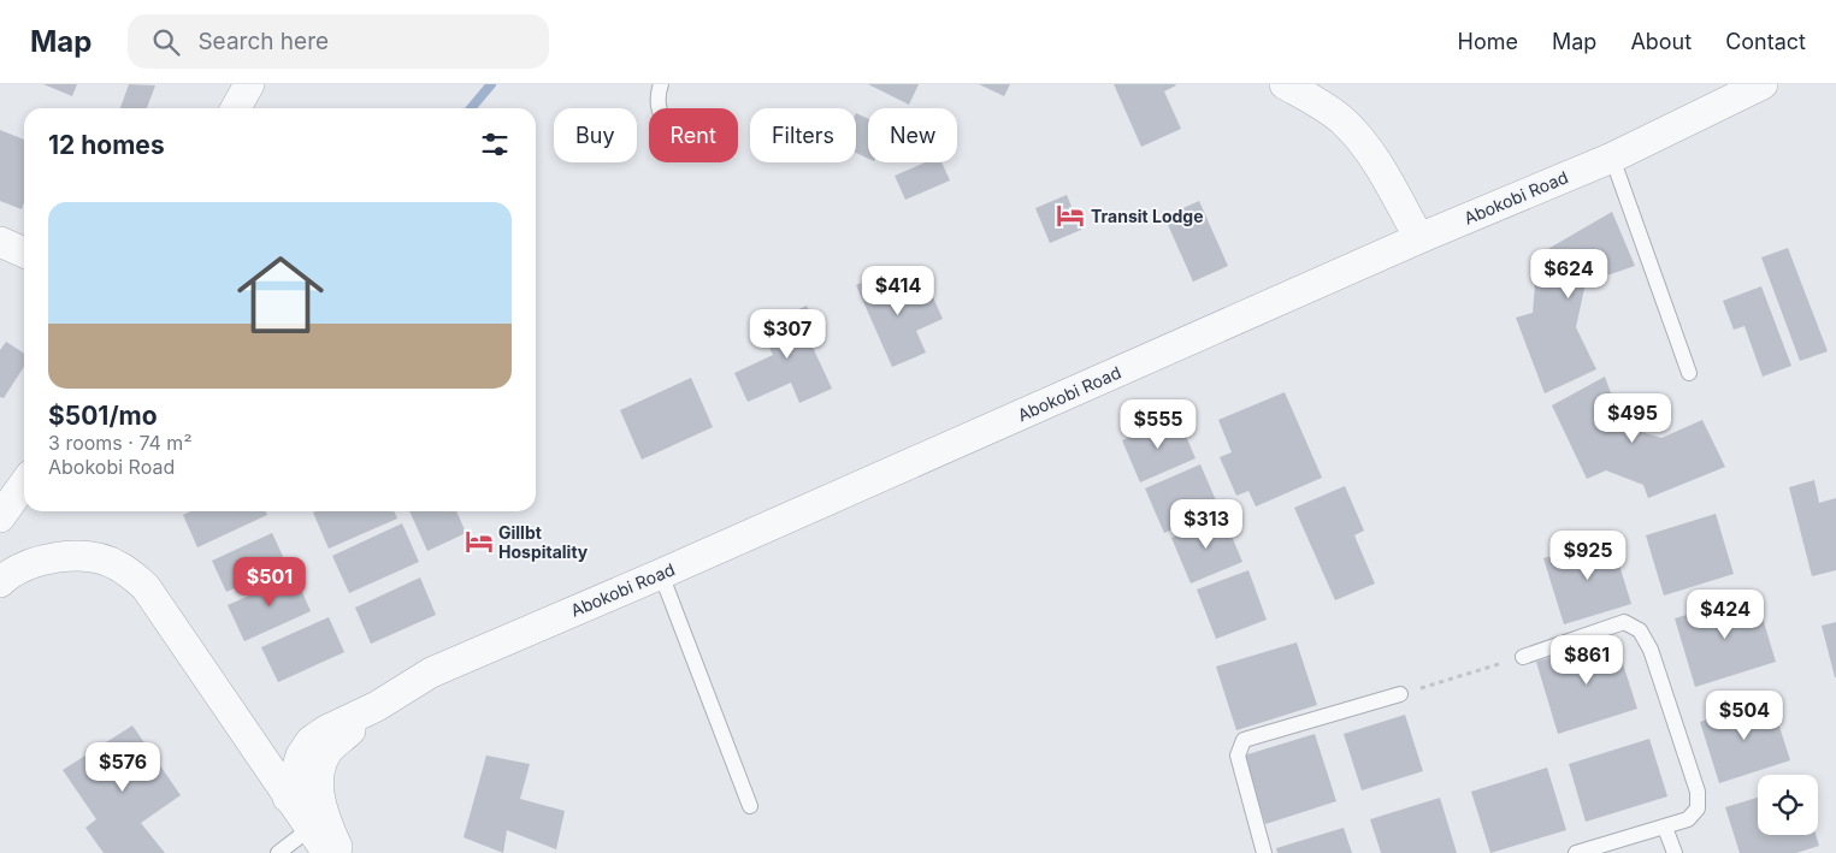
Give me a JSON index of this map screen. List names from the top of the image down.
{
  "streets": {
    "street": ["Abokobi Road"]
  },
  "places": {
    "hotel": ["Transit Lodge", "Gillbt Hospitality"]
  },
  "page": {
    "header": "Map",
    "search": "Search here",
    "nav": [
      "Home",
      "Map",
      "About",
      "Contact"
    ],
    "chip": [
      "Buy",
      "Rent",
      "Filters",
      "New"
    ],
    "heading": "12 homes",
    "list": [
      {
        "name": "$501/mo",
        "note": "3 rooms · 74 m² · Abokobi Road"
      }
    ],
    "price": [
      "$624",
      "$414",
      "$307",
      "$495",
      "$555",
      "$313",
      "$925",
      "$501",
      "$424",
      "$861",
      "$504",
      "$576"
    ]
  }
}
